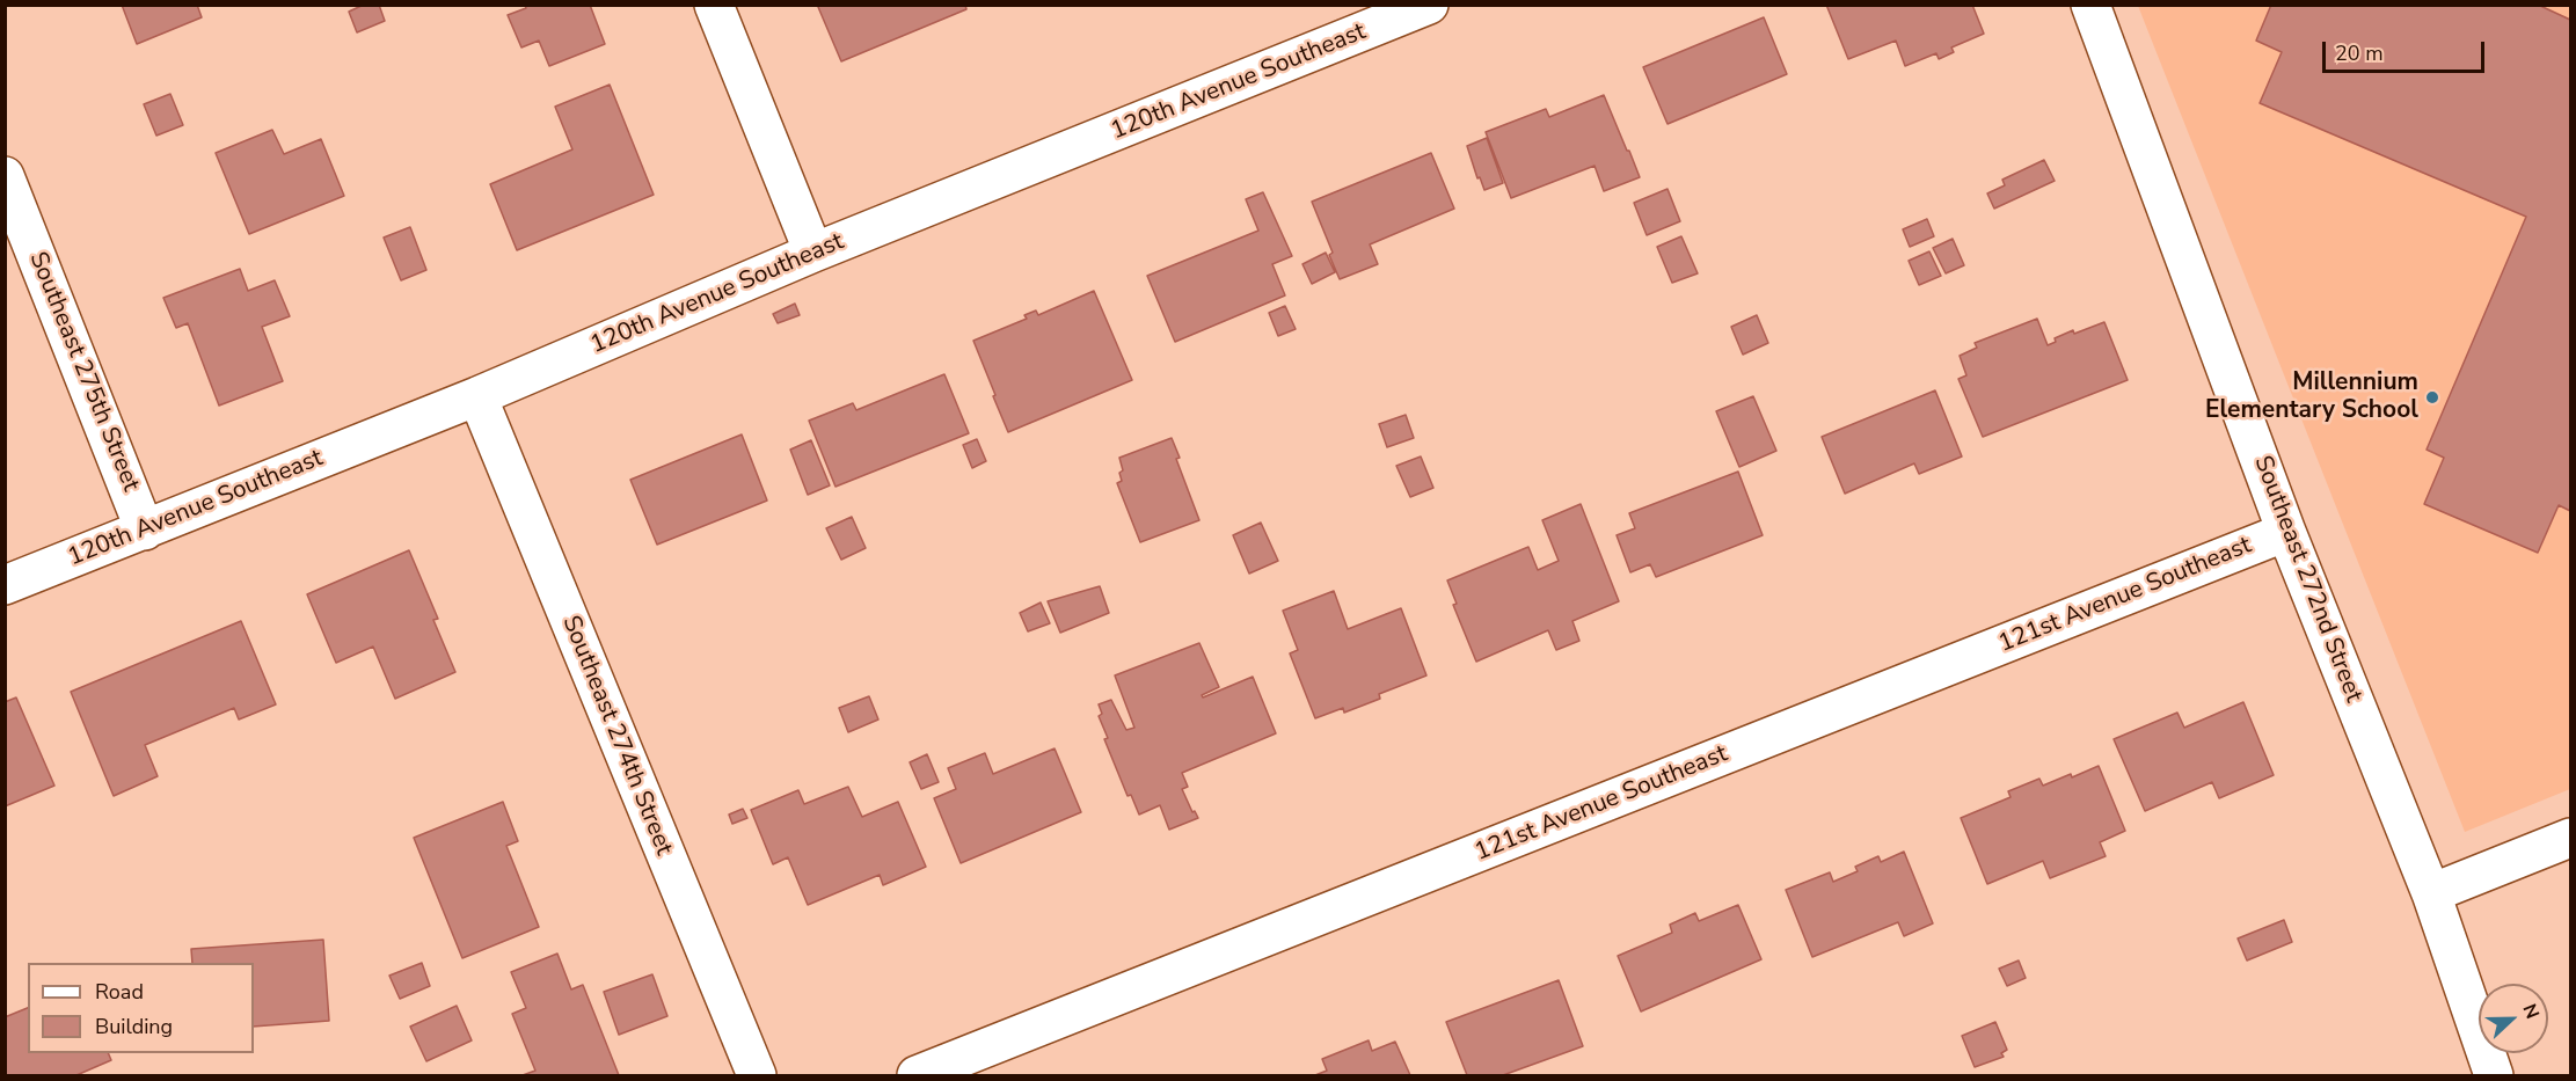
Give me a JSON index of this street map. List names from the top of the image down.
{
  "streets": {
    "street": [
      "120th Avenue Southeast",
      "Southeast 275th Street",
      "Southeast 272nd Street",
      "121st Avenue Southeast",
      "Southeast 274th Street"
    ]
  },
  "crossings": [
    ["120th Avenue Southeast", "Southeast 275th Street"],
    ["120th Avenue Southeast", "Southeast 274th Street"],
    ["Southeast 272nd Street", "121st Avenue Southeast"]
  ],
  "places": ["Millennium Elementary School"],
  "legend": ["Road", "Building"],
  "scale_bar": "20 m",
  "north": "right"
}
